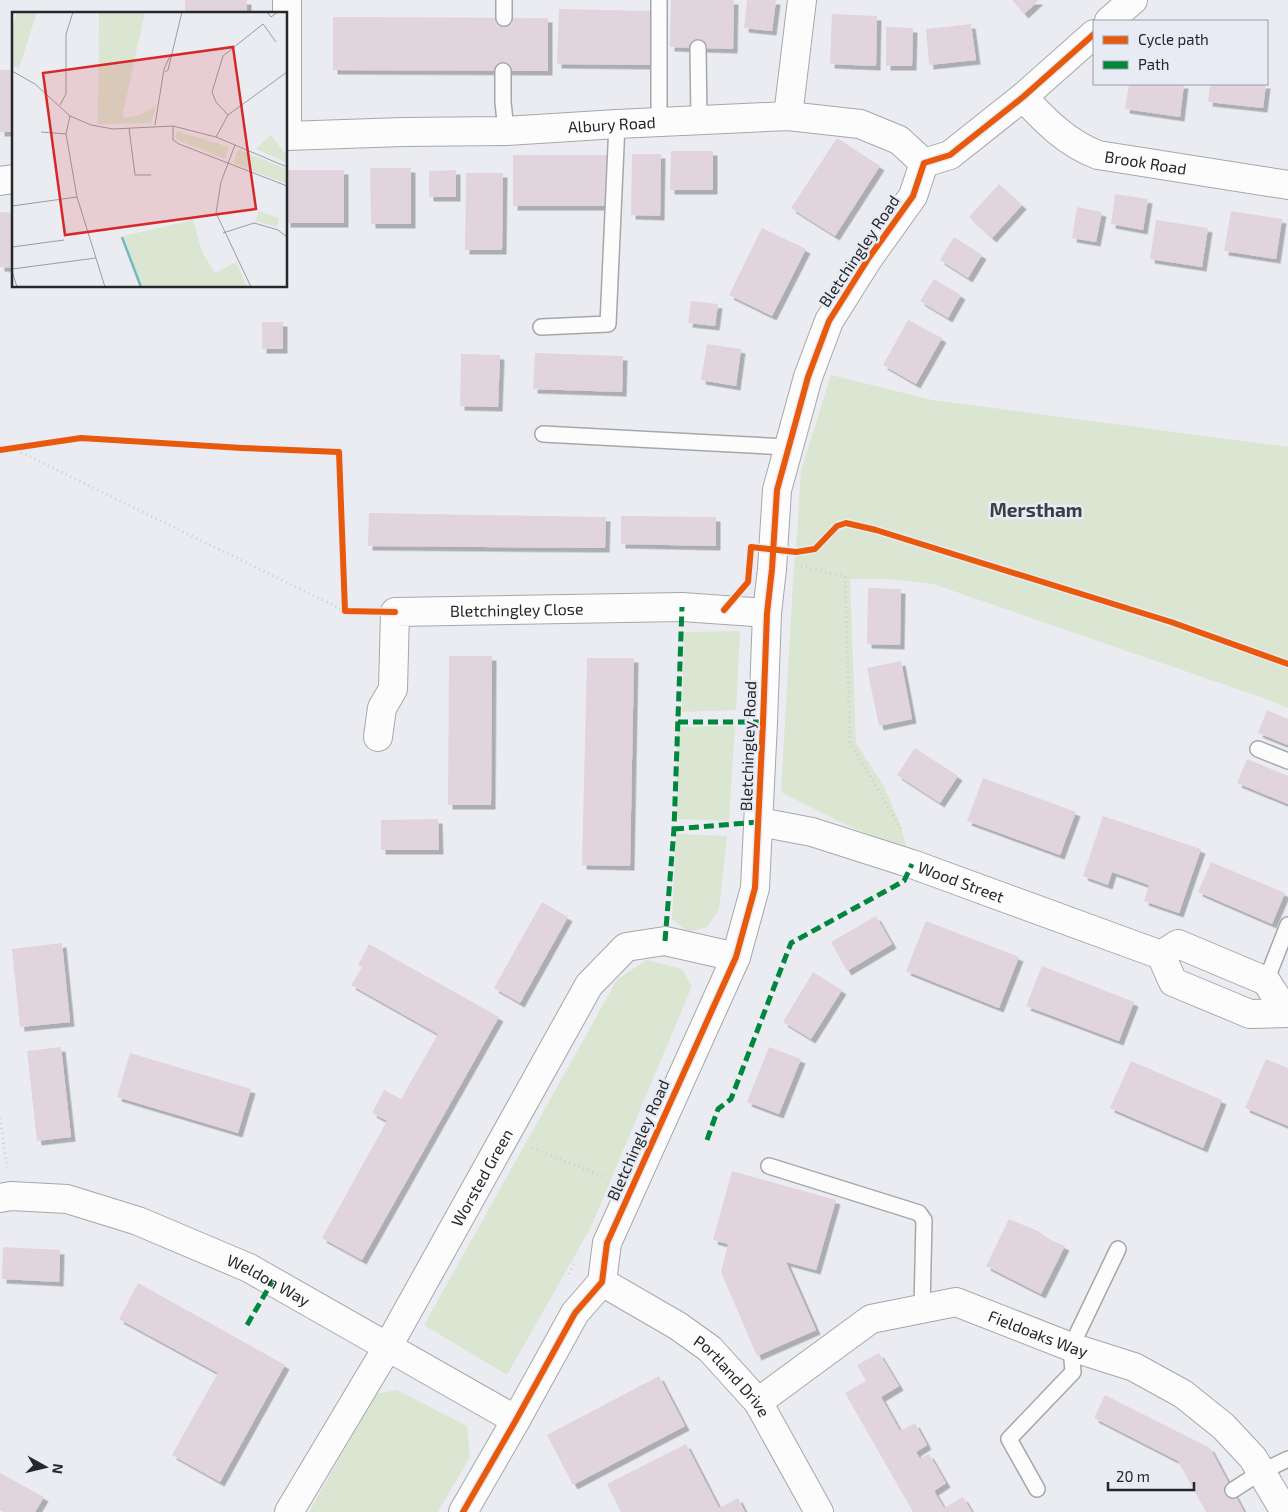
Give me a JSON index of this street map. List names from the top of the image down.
{
  "streets": {
    "street": [
      "Albury Road",
      "Brook Road",
      "Bletchingley Road",
      "Bletchingley Close",
      "Wood Street",
      "Worsted Green",
      "Weldon Way",
      "Fieldoaks Way",
      "Portland Drive"
    ]
  },
  "crossings": [
    ["Albury Road", "Bletchingley Road"],
    ["Bletchingley Road", "Bletchingley Close"],
    ["Bletchingley Road", "Wood Street"],
    ["Bletchingley Road", "Worsted Green"],
    ["Bletchingley Road", "Portland Drive"],
    ["Worsted Green", "Weldon Way"],
    ["Fieldoaks Way", "Portland Drive"]
  ],
  "districts": ["Merstham"],
  "legend": ["Cycle path", "Path"],
  "scale_bar": "20 m",
  "north": "right"
}
